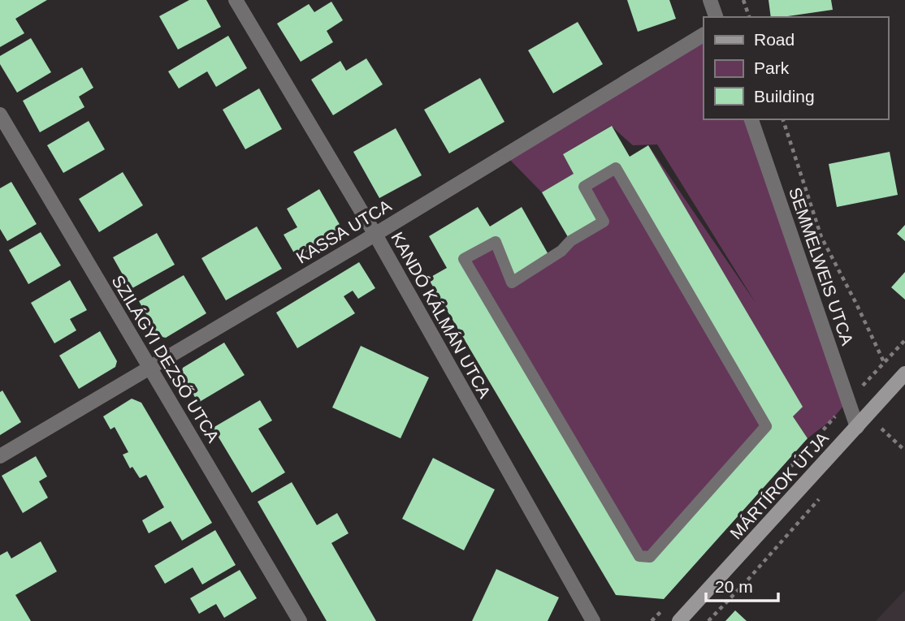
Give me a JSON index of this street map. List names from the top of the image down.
{
  "streets": {
    "street": [
      "KASSA UTCA",
      "SEMMELWEIS UTCA",
      "KANDÓ KÁLMÁN UTCA",
      "SZILÁGYI DEZSŐ UTCA",
      "MÁRTÍROK ÚTJA"
    ]
  },
  "crossings": [
    ["KASSA UTCA", "KANDÓ KÁLMÁN UTCA"],
    ["KASSA UTCA", "SZILÁGYI DEZSŐ UTCA"],
    ["SEMMELWEIS UTCA", "MÁRTÍROK ÚTJA"]
  ],
  "legend": ["Road", "Park", "Building"],
  "scale_bar": "20 m"
}
